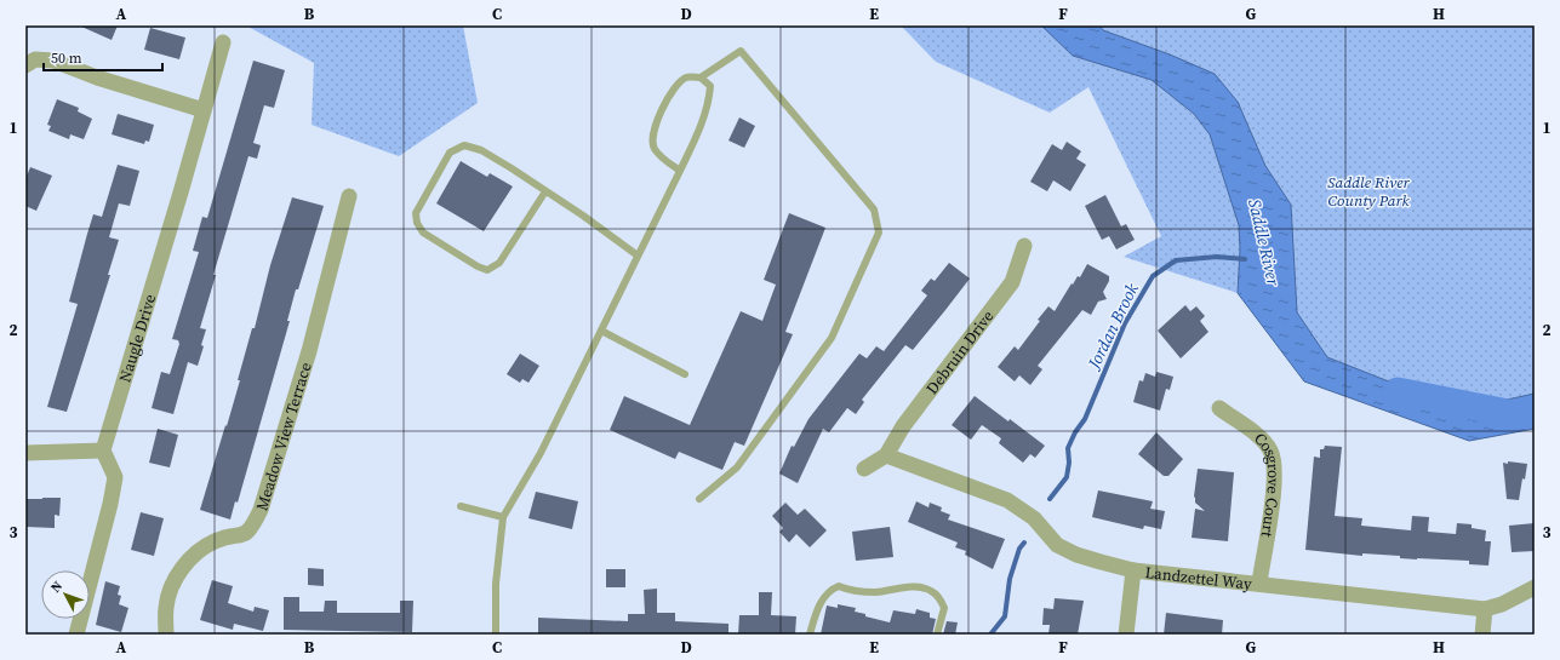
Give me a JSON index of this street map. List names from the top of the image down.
{
  "streets": {
    "street": [
      "Naugle Drive",
      "Debruin Drive",
      "Meadow View Terrace",
      "Cosgrove Court",
      "Landzettel Way"
    ]
  },
  "crossings": [
    ["Debruin Drive", "Landzettel Way"],
    ["Cosgrove Court", "Landzettel Way"]
  ],
  "water": ["Saddle River", "Jordan Brook"],
  "parks": ["Saddle River County Park"],
  "scale_bar": "50 m",
  "north": "top left",
  "grid": {
    "columns": [
      "A",
      "B",
      "C",
      "D",
      "E",
      "F",
      "G",
      "H"
    ],
    "rows": ["1", "2", "3"]
  }
}
